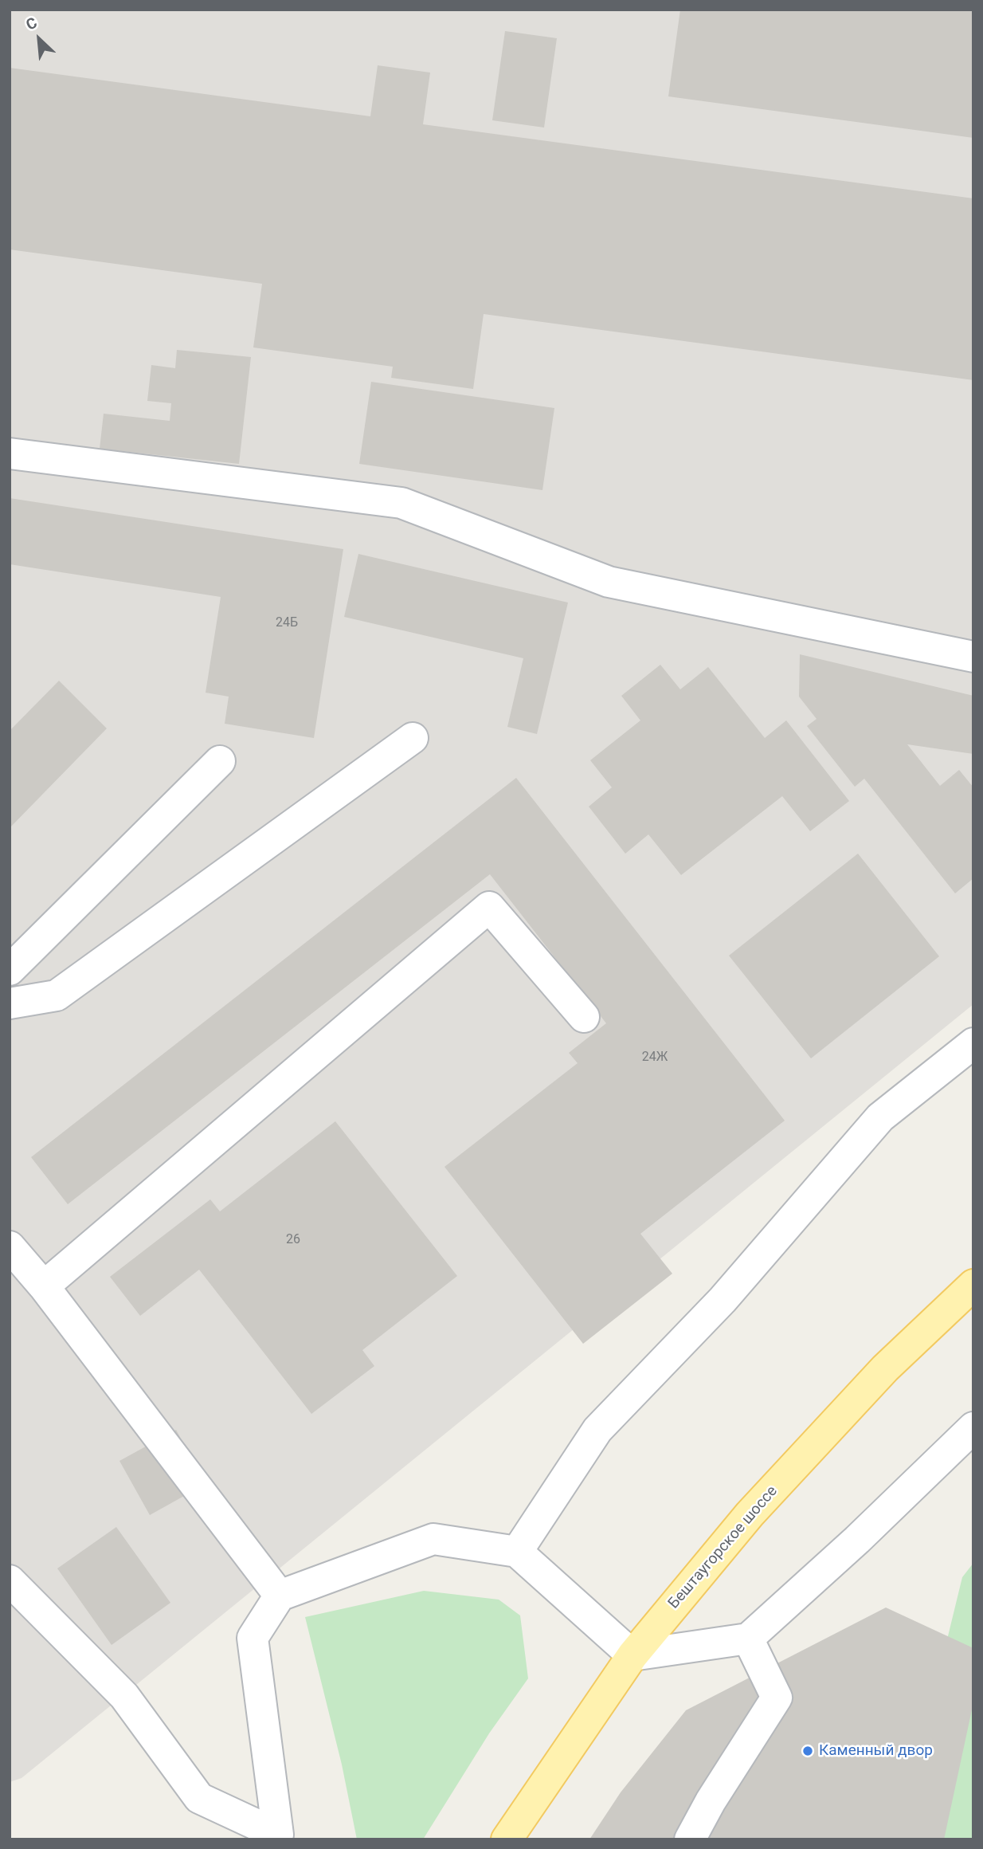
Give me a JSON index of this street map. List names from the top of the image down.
{
  "streets": {
    "main road": ["Бештаугорское шоссе"]
  },
  "places": ["Каменный двор"],
  "house_numbers": ["24Б", "24Ж", "26"],
  "north": "top left"
}
